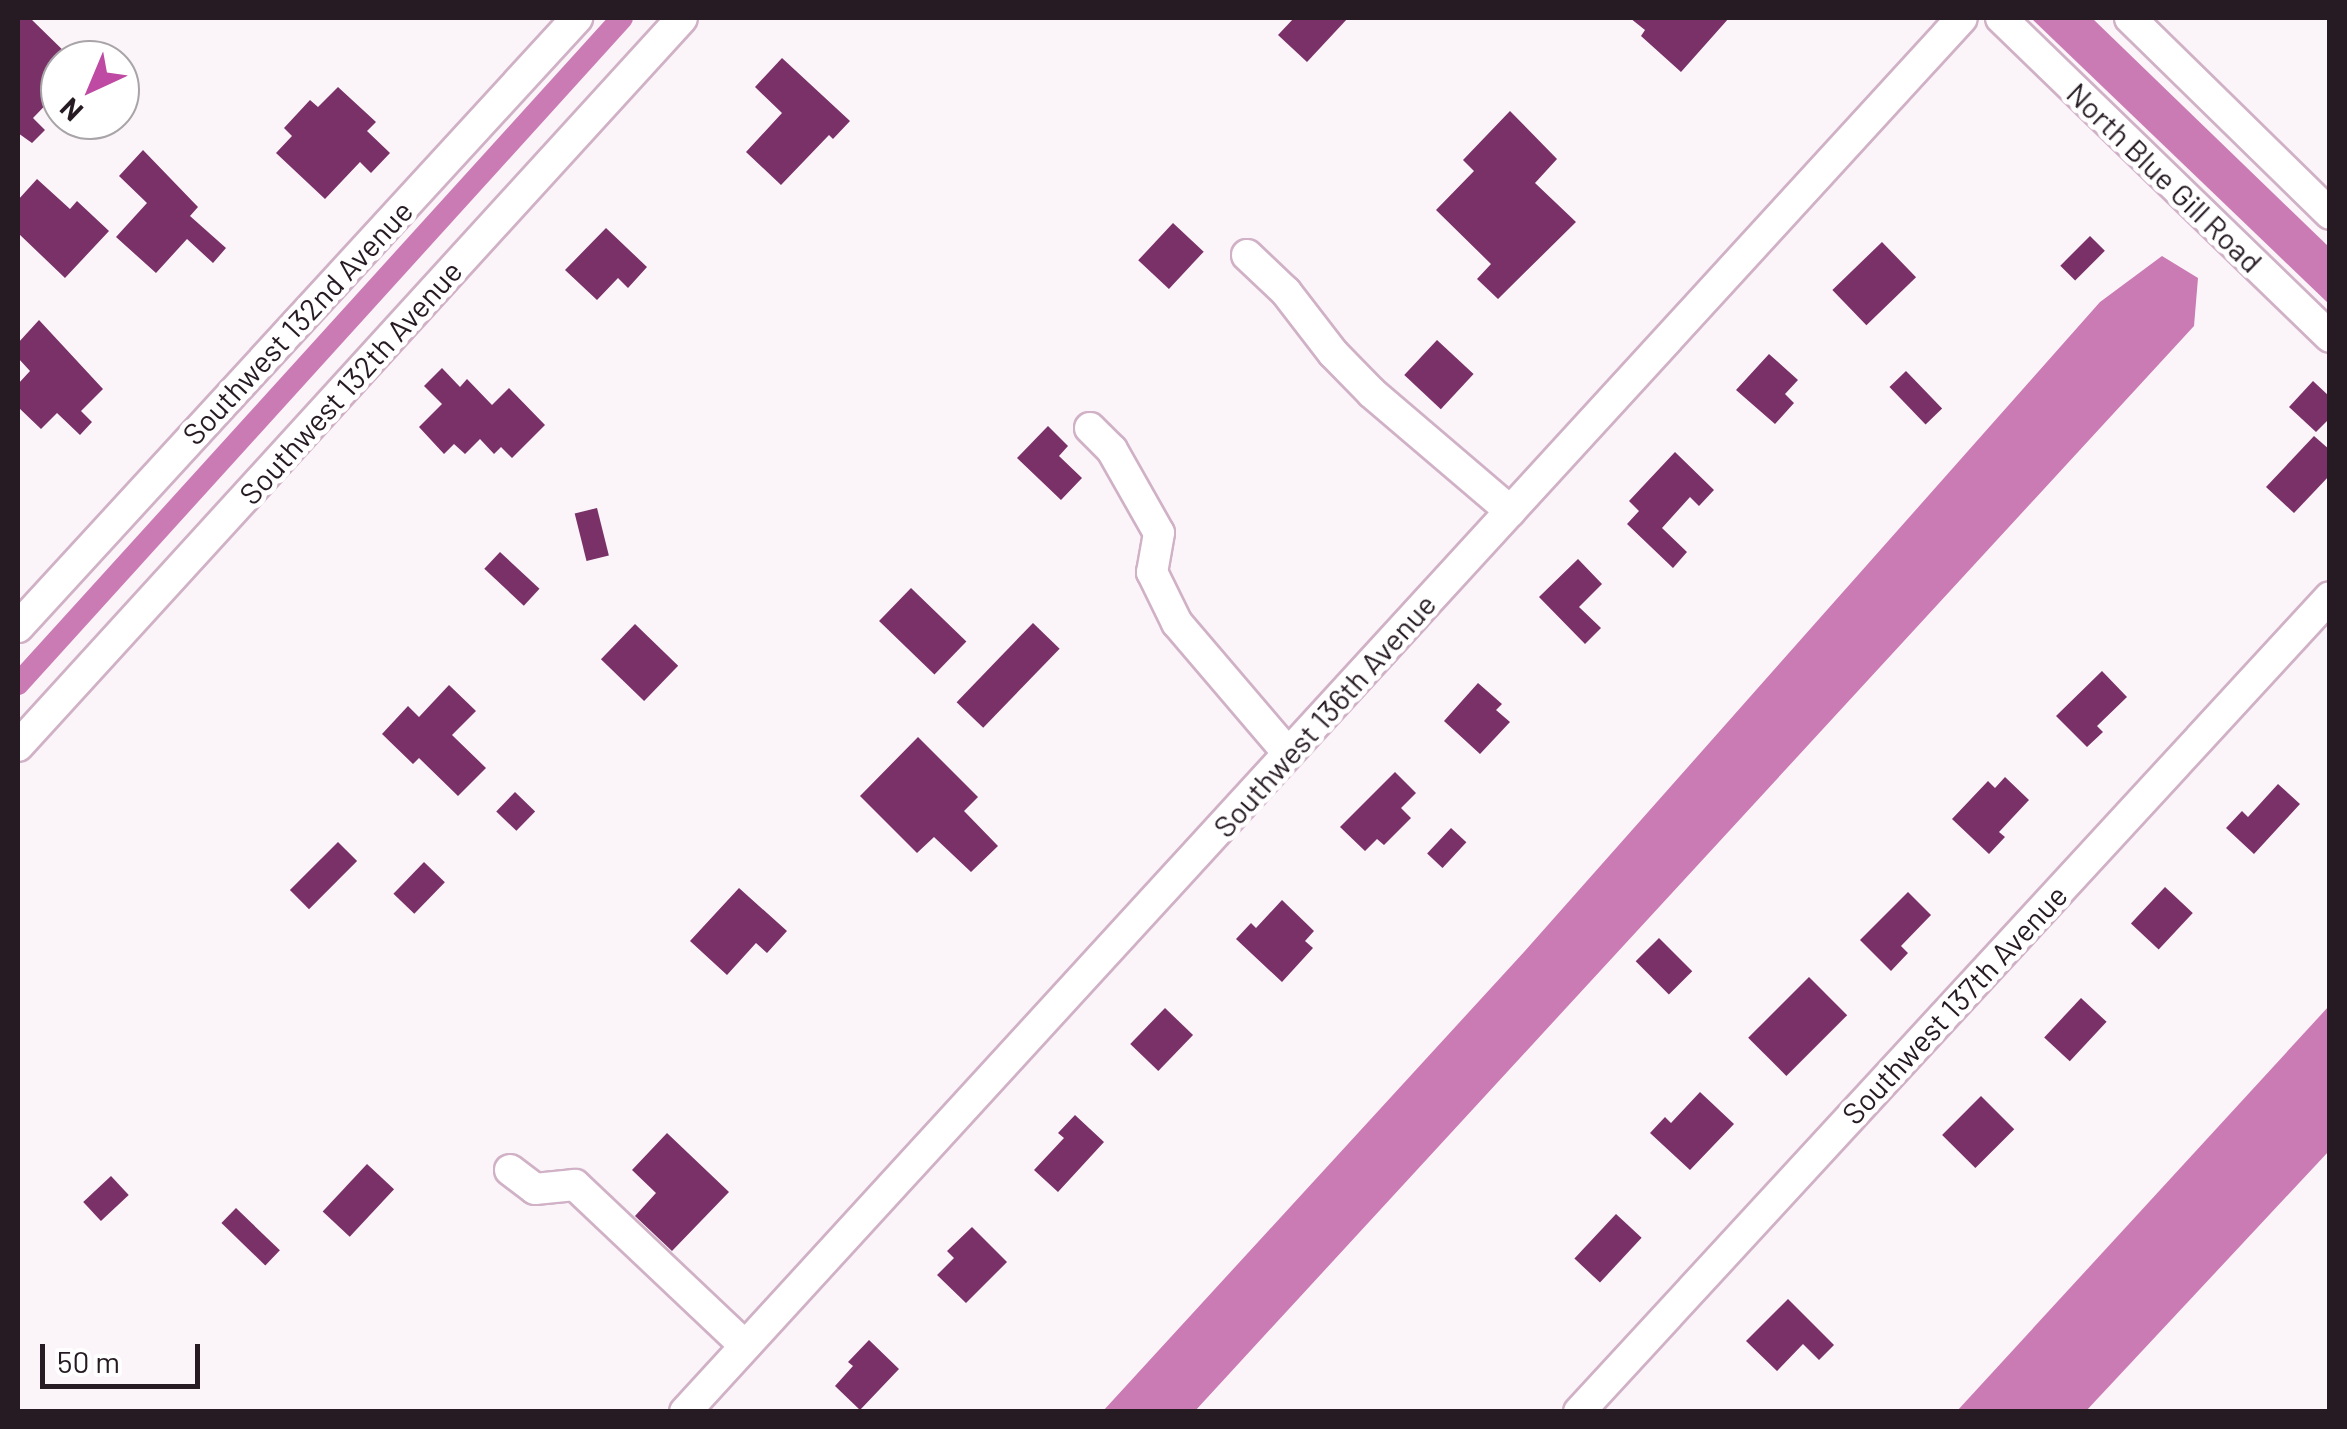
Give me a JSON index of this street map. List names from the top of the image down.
{
  "streets": {
    "street": [
      "North Blue Gill Road",
      "Southwest 132nd Avenue",
      "Southwest 132th Avenue",
      "Southwest 136th Avenue",
      "Southwest 137th Avenue"
    ]
  },
  "scale_bar": "50 m",
  "north": "bottom left"
}
